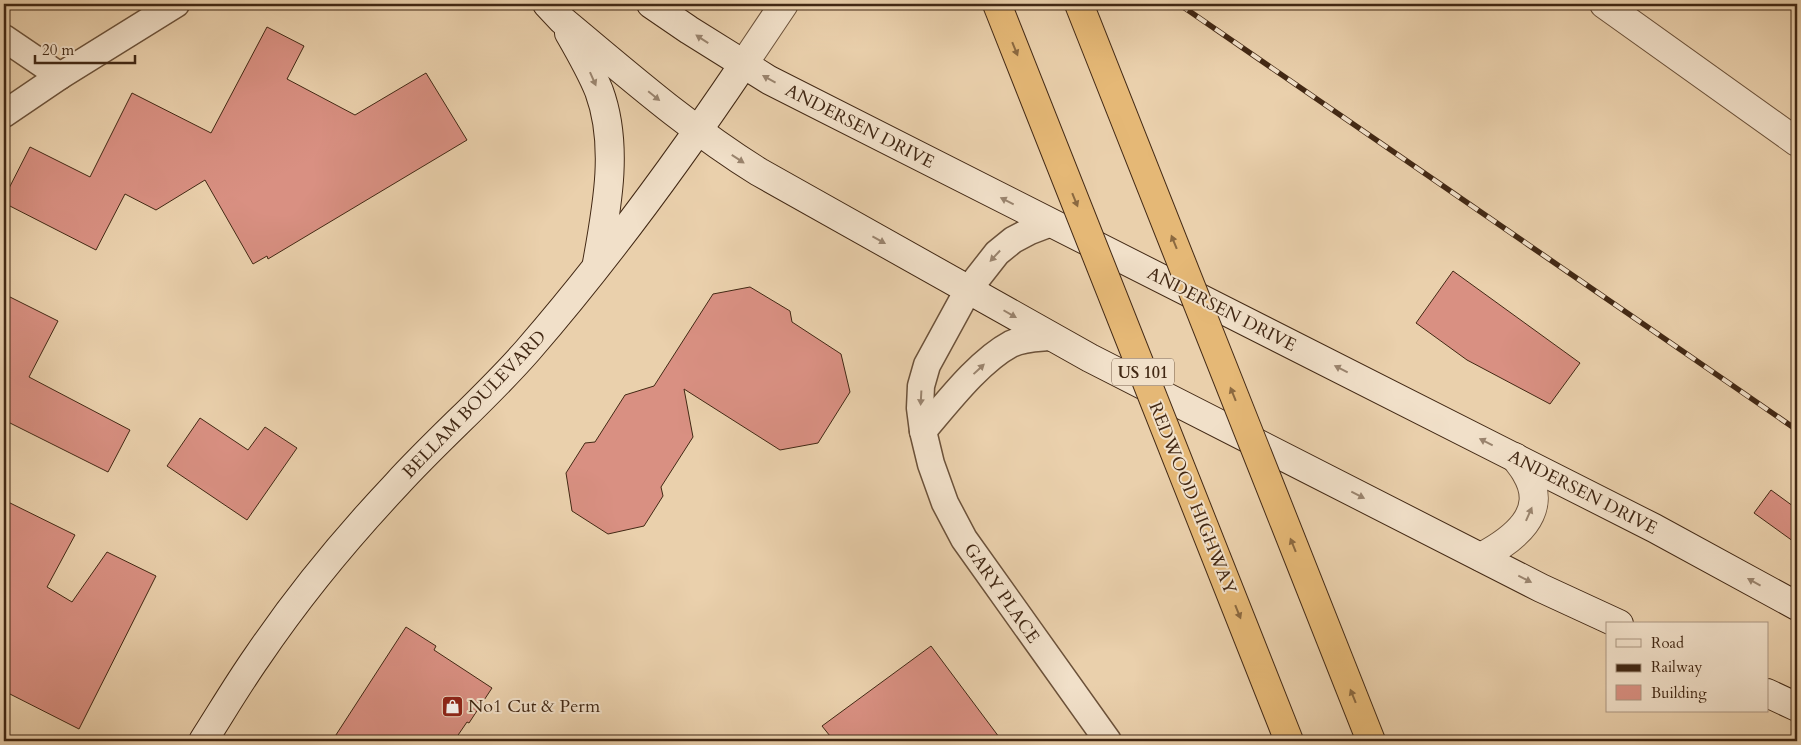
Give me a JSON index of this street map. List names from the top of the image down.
{
  "streets": {
    "highway": ["US 101", "REDWOOD HIGHWAY"],
    "main road": ["ANDERSEN DRIVE", "BELLAM BOULEVARD"],
    "street": ["GARY PLACE"]
  },
  "crossings": [
    ["ANDERSEN DRIVE", "BELLAM BOULEVARD"],
    ["ANDERSEN DRIVE", "GARY PLACE"]
  ],
  "one_way": ["GARY PLACE"],
  "places": {
    "shop": ["No1 Cut & Perm"]
  },
  "legend": ["Road", "Railway", "Building"],
  "scale_bar": "20 m"
}
